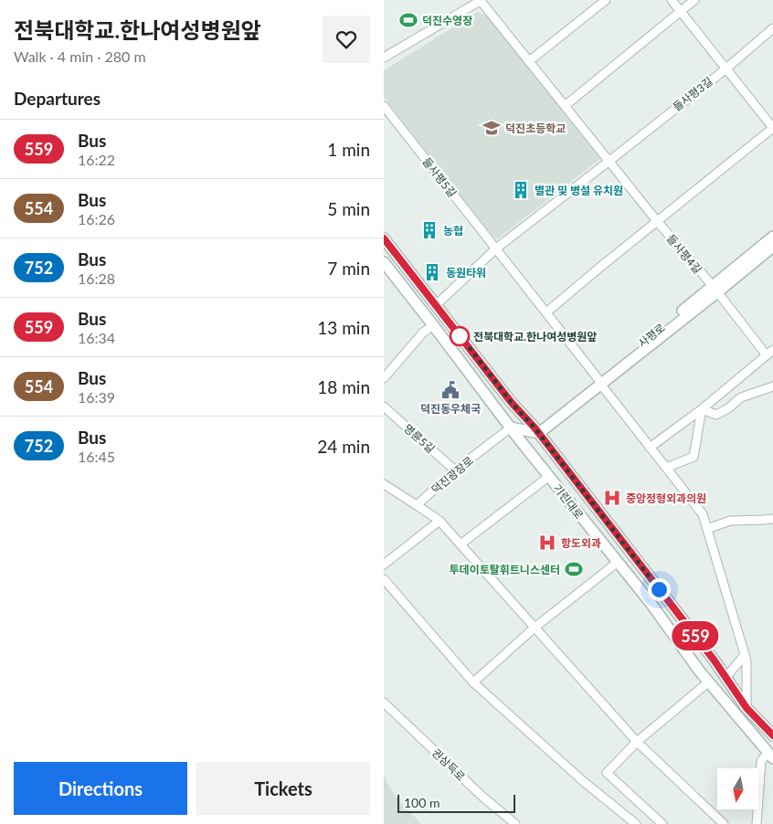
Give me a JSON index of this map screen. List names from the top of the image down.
{
  "streets": {
    "street": [
      "들사평3길",
      "들사평5길",
      "들사평4길",
      "사평로",
      "명륜5길",
      "덕진광장로",
      "기린대로",
      "권삼득로"
    ]
  },
  "crossings": [
    ["들사평3길", "들사평4길"],
    ["들사평5길", "사평로"],
    ["들사평5길", "기린대로"],
    ["들사평4길", "사평로"],
    ["사평로", "기린대로"],
    ["명륜5길", "덕진광장로"],
    ["덕진광장로", "기린대로"]
  ],
  "places": {
    "sports": ["덕진수영장", "투데이토탈휘트니스센터"],
    "school or university": ["덕진초등학교"],
    "building": ["별관 및 병설 유치원", "농협", "동원타워"],
    "other": ["전북대학교.한나여성병원앞"],
    "public building": ["덕진동우체국"],
    "hospital": ["중앙정형외과의원", "항도외과"]
  },
  "lines": ["bus line 559"],
  "scale_bar": "100 m",
  "north": "bottom",
  "page": {
    "heading": [
      ["전북대학교.한나여성병원앞", "Walk · 4 min · 280 m"],
      "Departures"
    ],
    "on_map": "559",
    "list": [
      {
        "mark": "559",
        "name": "Bus",
        "note": "16:22",
        "value": "1 min"
      },
      {
        "mark": "554",
        "name": "Bus",
        "note": "16:26",
        "value": "5 min"
      },
      {
        "mark": "752",
        "name": "Bus",
        "note": "16:28",
        "value": "7 min"
      },
      {
        "mark": "559",
        "name": "Bus",
        "note": "16:34",
        "value": "13 min"
      },
      {
        "mark": "554",
        "name": "Bus",
        "note": "16:39",
        "value": "18 min"
      },
      {
        "mark": "752",
        "name": "Bus",
        "note": "16:45",
        "value": "24 min"
      }
    ],
    "buttons": ["Directions", "Tickets"],
    "scale": "100 m"
  }
}
